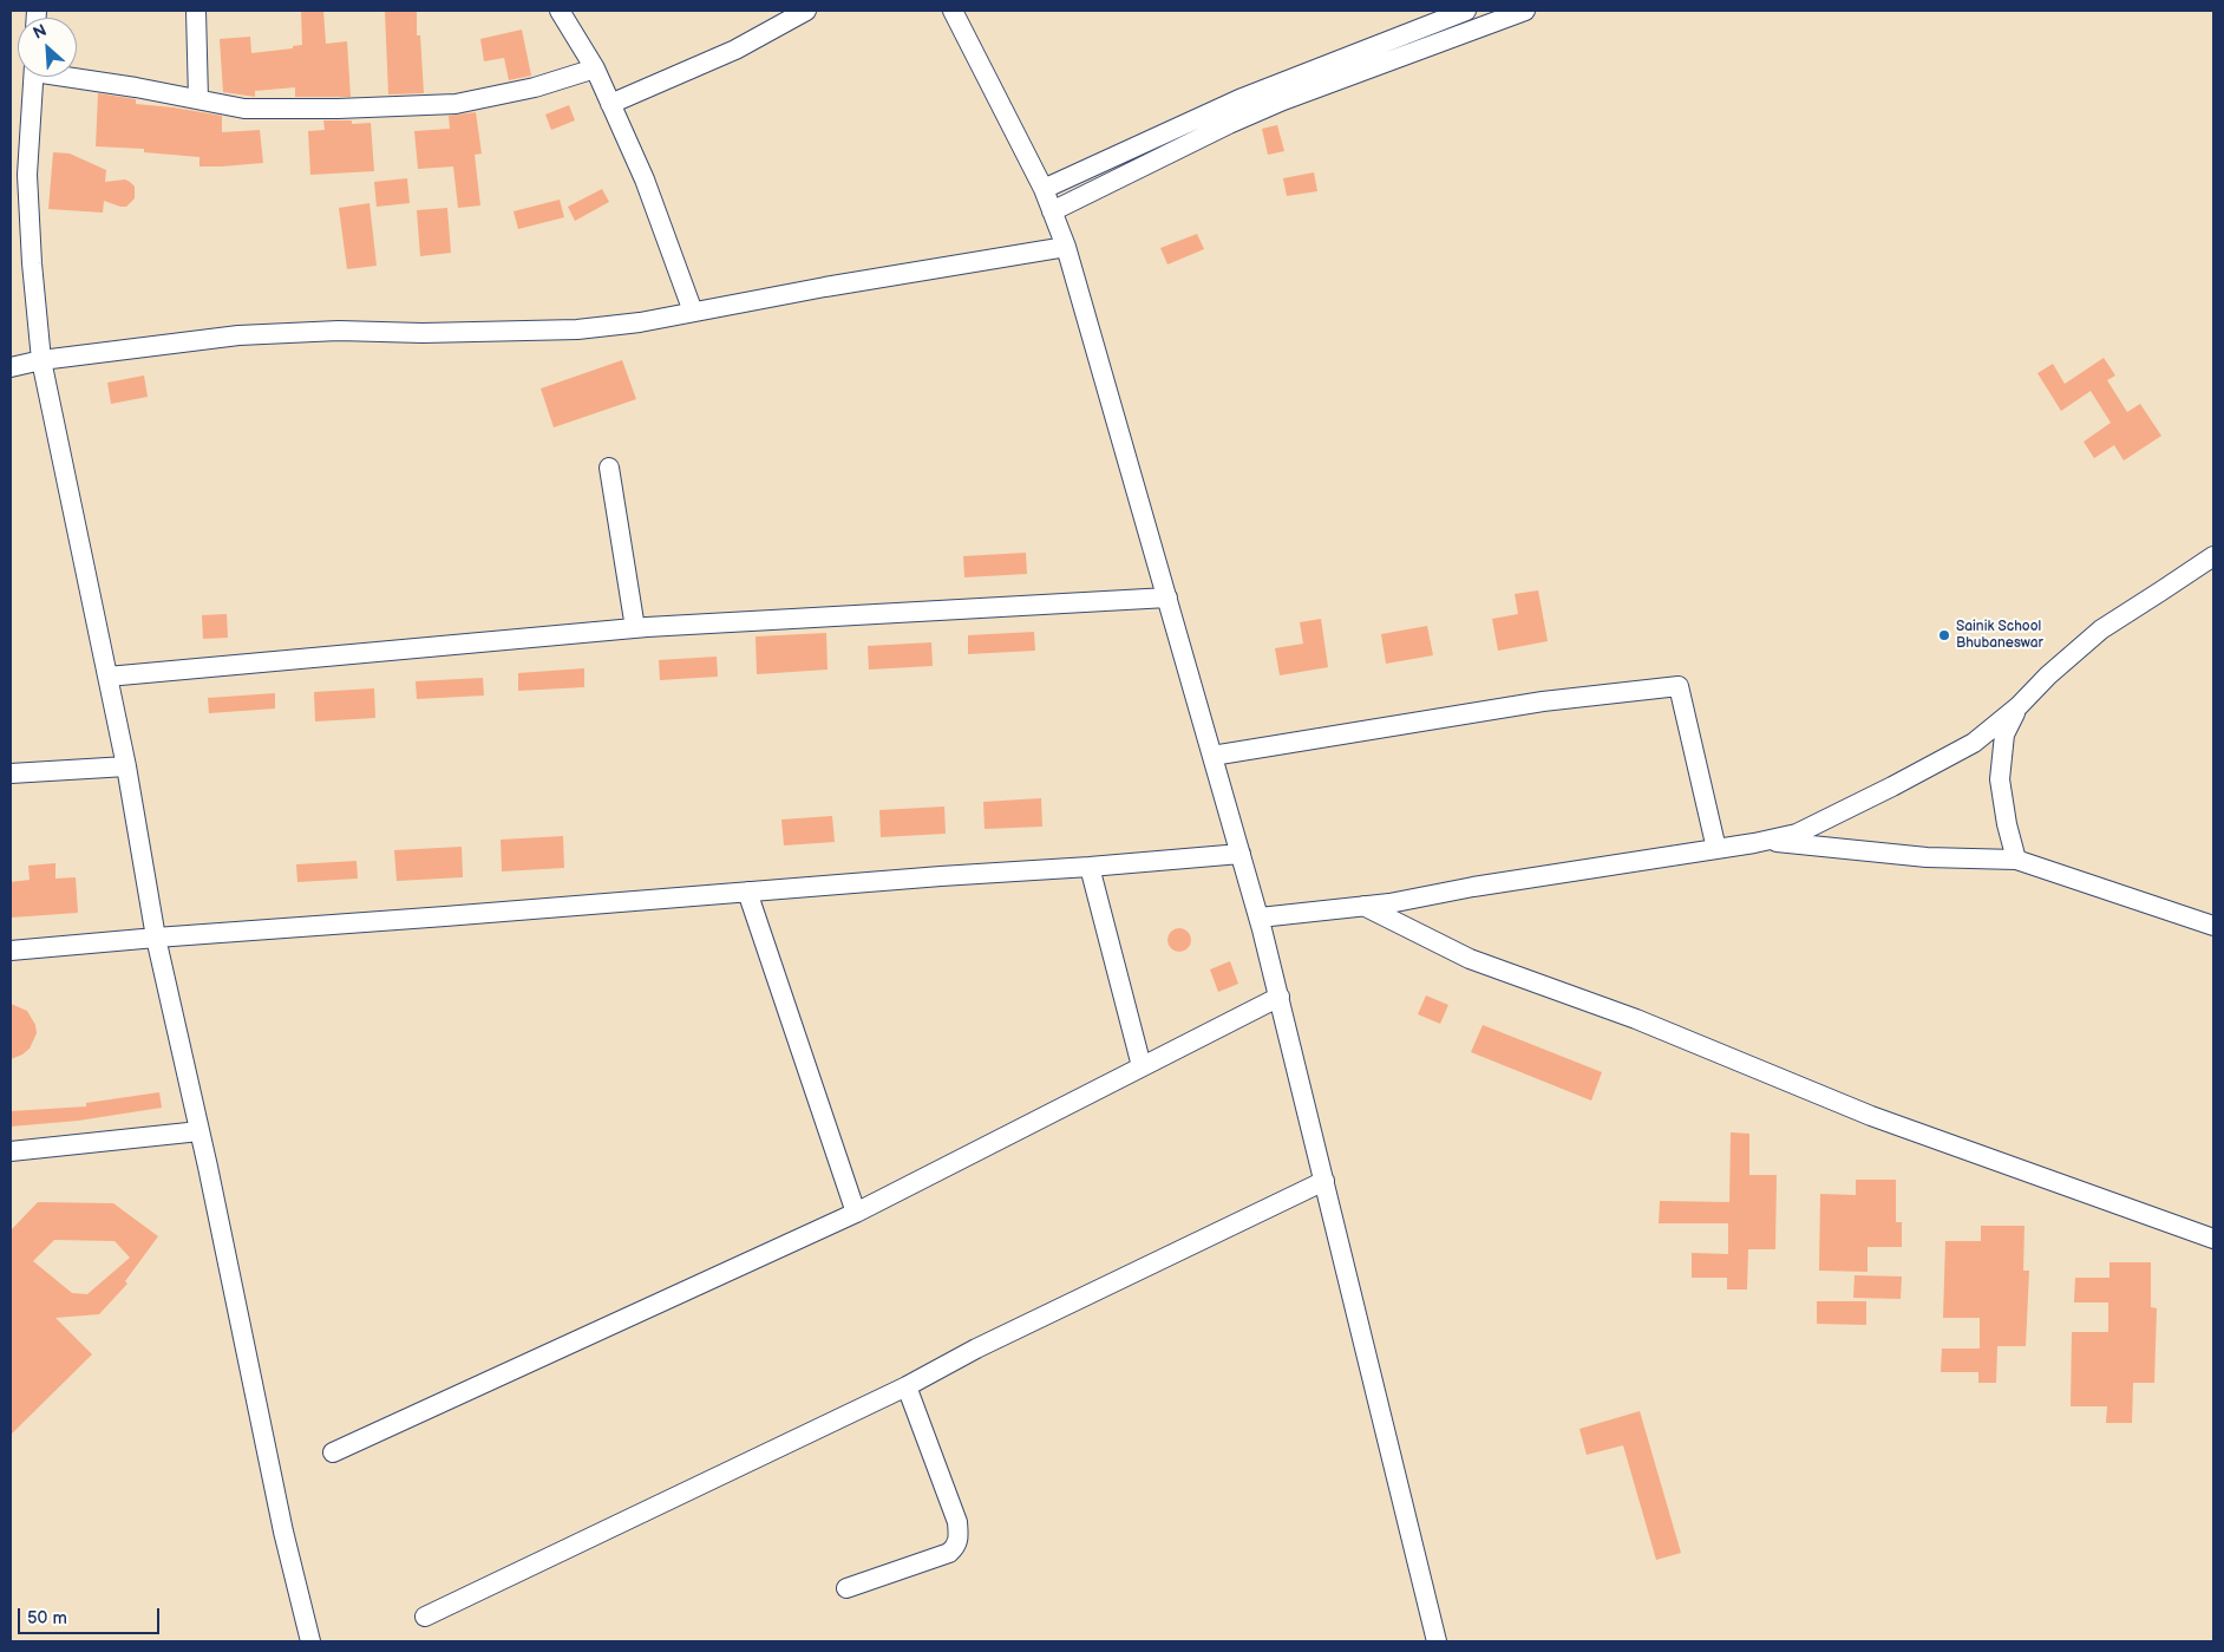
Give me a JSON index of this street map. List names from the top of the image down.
{
  "places": ["Sainik School Bhubaneswar"],
  "scale_bar": "50 m",
  "north": "top left"
}
